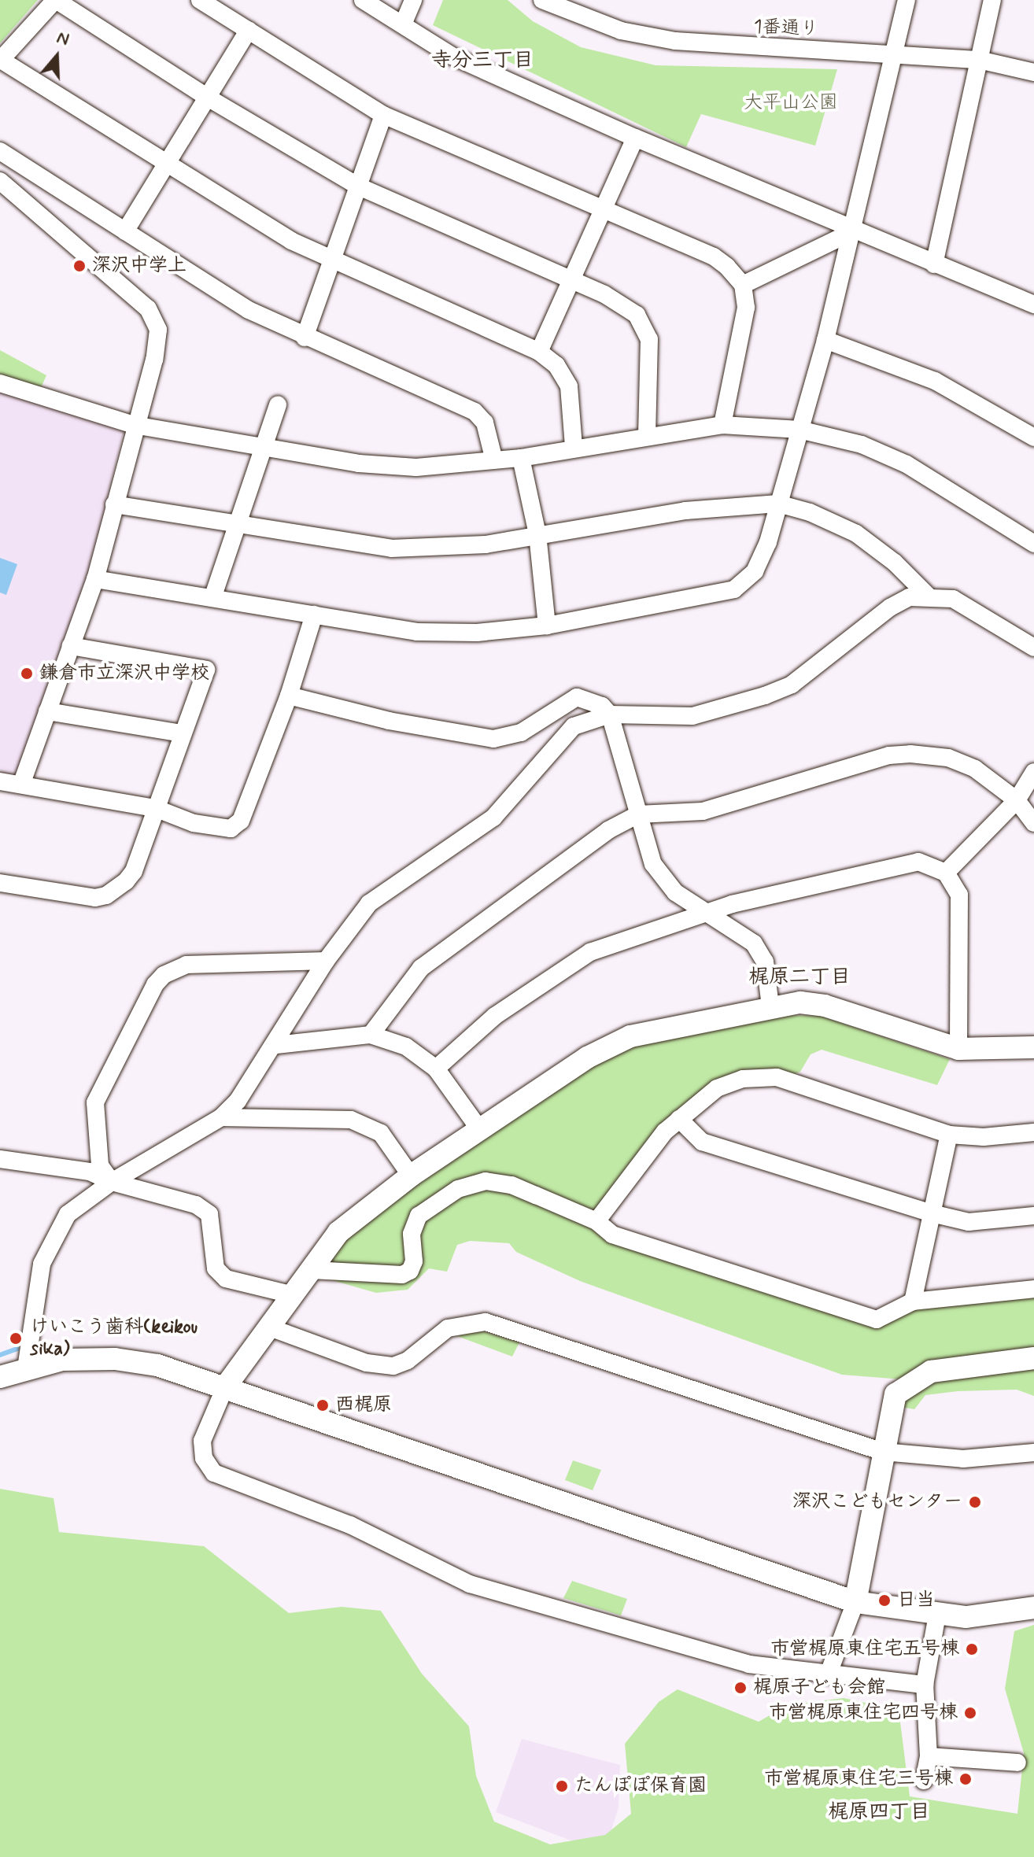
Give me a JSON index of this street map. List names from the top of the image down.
{
  "streets": {
    "street": ["1番通り"]
  },
  "districts": ["寺分三丁目", "梶原二丁目", "梶原四丁目"],
  "parks": ["大平山公園"],
  "places": [
    "深沢中学上",
    "鎌倉市立深沢中学校",
    "けいこう歯科(keikou sika)",
    "西梶原",
    "深沢こどもセンター",
    "日当",
    "市営梶原東住宅五号棟",
    "梶原子ども会館",
    "市営梶原東住宅四号棟",
    "市営梶原東住宅三号棟",
    "たんぽぽ保育園"
  ],
  "north": "top"
}
